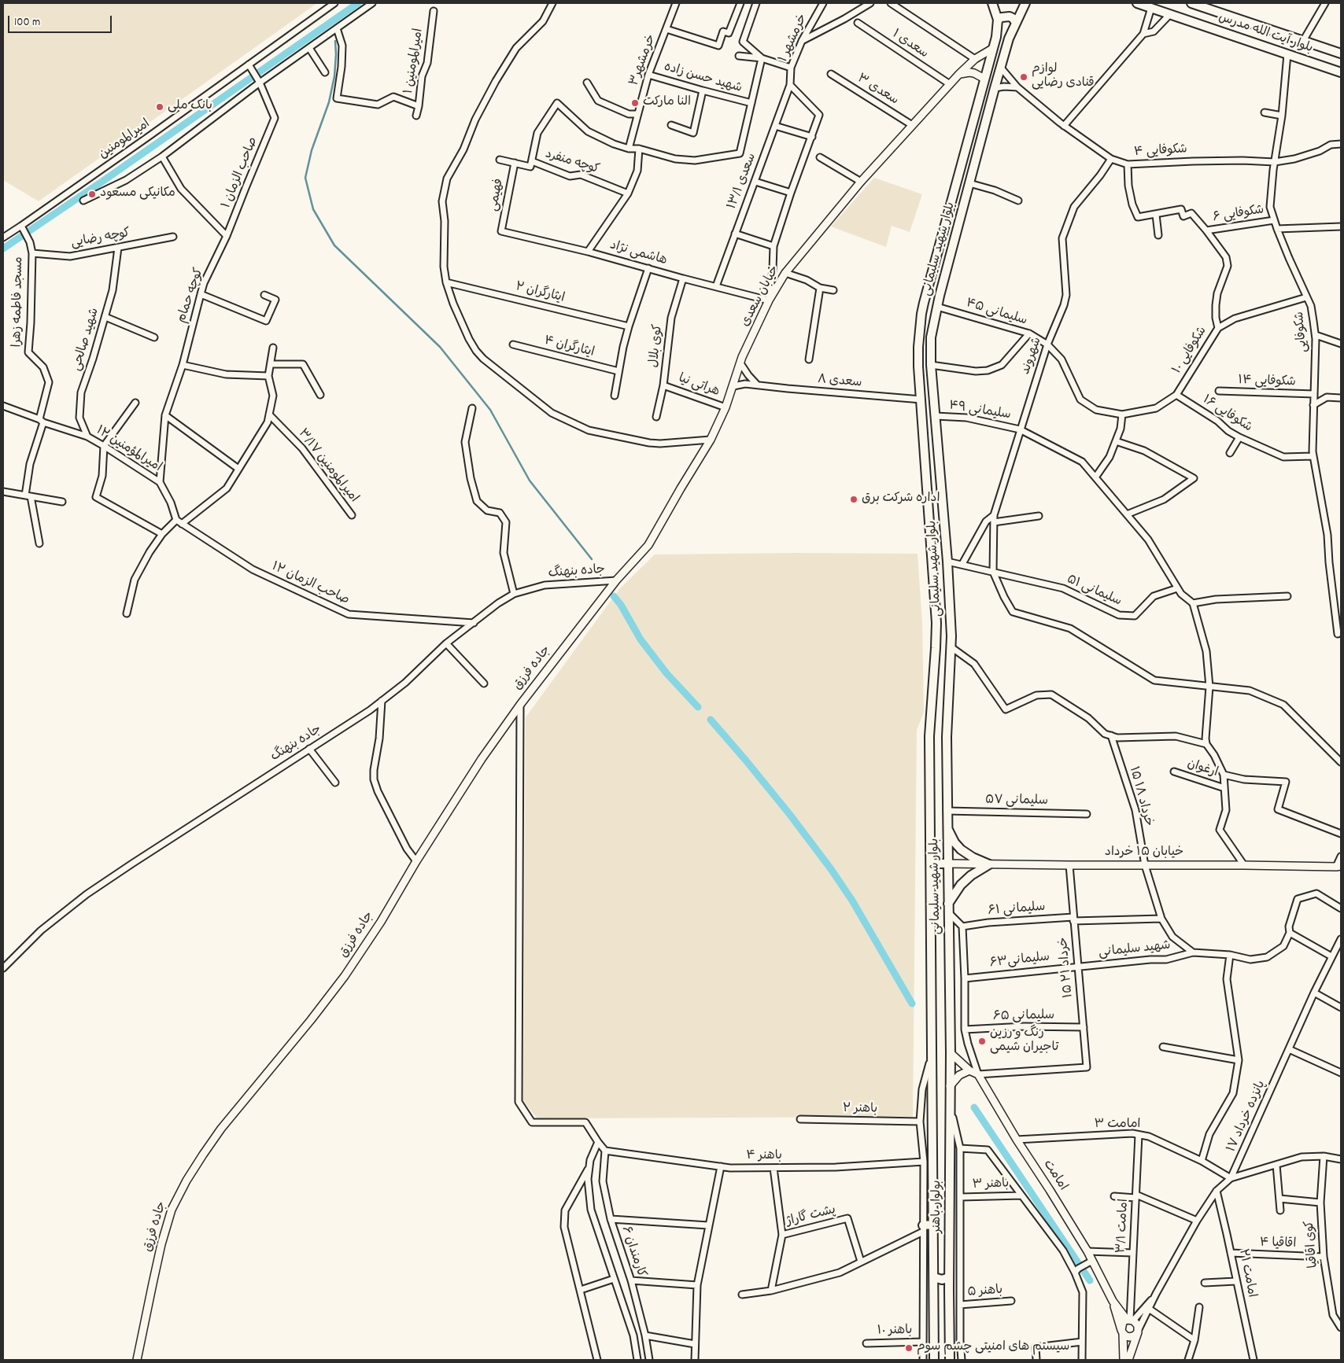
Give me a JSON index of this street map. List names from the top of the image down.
{
  "streets": {
    "main road": ["بلوار آیت الله مدرس", "بلوار شهید سلیمانی", "بولوار باهنر"],
    "street": [
      "خرمشهر ۱",
      "سعدی ۱",
      "خرمشهر۳",
      "امیرالمومنین ۱",
      "شهید حسن زاده",
      "سعدی ۳",
      "امیرالمومنین",
      "شکوفایی ۴",
      "کوچه منفرد",
      "صاحب الزمان ۱",
      "سعدی ۱۳/۱",
      "فهیمی",
      "شکوفایی ۶",
      "کوچه رضایی",
      "هاشمی نژاد",
      "ایثارگران ۲",
      "کوچه حمام",
      "خیابان سعدی",
      "مسجد فاطمه زهرا",
      "سلیمانی ۴۵",
      "شکوفایی",
      "شهید صالحی",
      "کوی بلال",
      "ایثارگران ۴",
      "شکوفایی ۱۰",
      "شهروند",
      "سعدی ۸",
      "شکوفایی ۱۴",
      "هراتی نیا",
      "سلیمانی ۴۹",
      "شکوفایی ۱۶",
      "امیرالمؤمنین ۱۲",
      "امیرالمومنین ۳/۱۷",
      "جاده بنهنگ",
      "صاحب الزمان ۱۲",
      "سلیمانی ۵۱",
      "جاده فرزق",
      "ارغوان",
      "۱۵ خرداد ۱۸",
      "سلیمانی ۵۷",
      "خیابان ۱۵ خرداد",
      "سلیمانی ۶۱",
      "شهید سلیمانی",
      "سلیمانی۶۳",
      "۱۵ خرداد ۲١",
      "سلیمانی ۶۵",
      "باهنر ۲",
      "پانزده خرداد ۱۷",
      "امامت ۳",
      "باهنر ۴",
      "امامت",
      "باهنر ۳",
      "پشت گاراژ",
      "امامت ۳/۱",
      "اقاقیا ۴",
      "کوی اقاقیا",
      "کارمندان ۶",
      "امامت ۲۱",
      "باهنر ۵",
      "باهنر ۱۰"
    ]
  },
  "crossings": [
    ["بلوار آیت الله مدرس", "شکوفایی"],
    ["خرمشهر ۱", "سعدی ۱۳/۱"],
    ["سعدی ۱", "خیابان سعدی"],
    ["خرمشهر۳", "شهید حسن زاده"],
    ["سعدی ۳", "خیابان سعدی"],
    ["امیرالمومنین", "مسجد فاطمه زهرا"],
    ["شکوفایی ۴", "بلوار شهید سلیمانی"],
    ["شکوفایی ۴", "شکوفایی"],
    ["شکوفایی ۴", "شهروند"],
    ["کوچه منفرد", "فهیمی"],
    ["صاحب الزمان ۱", "کوچه حمام"],
    ["سعدی ۱۳/۱", "هاشمی نژاد"],
    ["فهیمی", "هاشمی نژاد"],
    ["شکوفایی ۶", "شکوفایی"],
    ["کوچه رضایی", "مسجد فاطمه زهرا"],
    ["کوچه رضایی", "شهید صالحی"],
    ["بلوار شهید سلیمانی", "خیابان سعدی"],
    ["بلوار شهید سلیمانی", "سلیمانی ۴۵"],
    ["بلوار شهید سلیمانی", "سعدی ۸"],
    ["بلوار شهید سلیمانی", "سلیمانی ۴۹"],
    ["بلوار شهید سلیمانی", "سلیمانی ۵۱"],
    ["بلوار شهید سلیمانی", "سلیمانی ۵۷"],
    ["بلوار شهید سلیمانی", "خیابان ۱۵ خرداد"],
    ["بلوار شهید سلیمانی", "بولوار باهنر"],
    ["هاشمی نژاد", "خیابان سعدی"],
    ["هاشمی نژاد", "کوی بلال"],
    ["خیابان سعدی", "سعدی ۸"],
    ["خیابان سعدی", "هراتی نیا"],
    ["خیابان سعدی", "جاده فرزق"],
    ["مسجد فاطمه زهرا", "امیرالمؤمنین ۱۲"],
    ["سلیمانی ۴۵", "شکوفایی ۱۰"],
    ["سلیمانی ۴۵", "شهروند"],
    ["شکوفایی", "شکوفایی ۱۰"],
    ["شکوفایی", "شکوفایی ۱۴"],
    ["شکوفایی", "شکوفایی ۱۶"],
    ["شهید صالحی", "امیرالمؤمنین ۱۲"],
    ["کوی بلال", "هراتی نیا"],
    ["شکوفایی ۱۰", "شکوفایی ۱۶"],
    ["شهروند", "سلیمانی ۴۹"],
    ["شهروند", "سلیمانی ۵۱"],
    ["سلیمانی ۴۹", "سلیمانی ۵۱"],
    ["امیرالمؤمنین ۱۲", "صاحب الزمان ۱۲"],
    ["جاده بنهنگ", "صاحب الزمان ۱۲"],
    ["جاده بنهنگ", "جاده فرزق"],
    ["۱۵ خرداد ۱۸", "خیابان ۱۵ خرداد"],
    ["۱۵ خرداد ۱۸", "سلیمانی ۶۱"],
    ["۱۵ خرداد ۱۸", "شهید سلیمانی"],
    ["خیابان ۱۵ خرداد", "۱۵ خرداد ۲١"],
    ["سلیمانی ۶۱", "۱۵ خرداد ۲١"],
    ["شهید سلیمانی", "سلیمانی۶۳"],
    ["شهید سلیمانی", "۱۵ خرداد ۲١"],
    ["سلیمانی۶۳", "۱۵ خرداد ۲١"],
    ["۱۵ خرداد ۲١", "سلیمانی ۶۵"],
    ["۱۵ خرداد ۲١", "امامت"],
    ["پانزده خرداد ۱۷", "امامت ۳"],
    ["پانزده خرداد ۱۷", "امامت"],
    ["پانزده خرداد ۱۷", "امامت ۳/۱"],
    ["پانزده خرداد ۱۷", "امامت ۲۱"],
    ["امامت ۳", "امامت"],
    ["امامت ۳", "امامت ۳/۱"],
    ["باهنر ۴", "کارمندان ۶"],
    ["امامت", "امامت ۳/۱"],
    ["اقاقیا ۴", "کوی اقاقیا"],
    ["اقاقیا ۴", "امامت ۲۱"]
  ],
  "places": [
    "لوازم قنادی رضایی",
    "النا مارکت",
    "بانک ملی",
    "مکانیکی مسعود",
    "اداره شرکت برق",
    "رنگ و رزین تاجیران شیمی",
    "سیستم های امنیتی چشم سوم"
  ],
  "scale_bar": "100 m"
}
